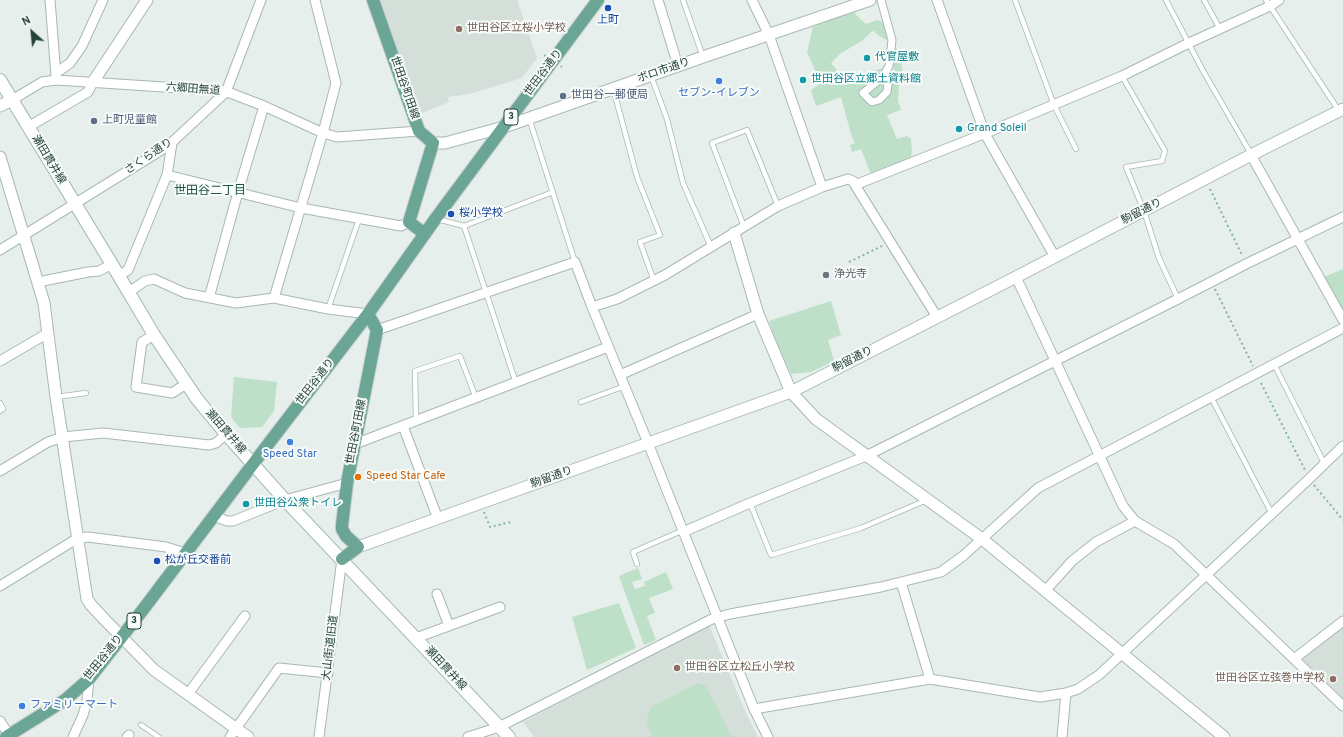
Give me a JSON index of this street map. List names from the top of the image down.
{
  "streets": {
    "main road": [
      "世田谷通り",
      "世田谷町田線",
      "3",
      "瀬田貫井線",
      "駒留通り"
    ],
    "street": [
      "ボロ市通り",
      "六郷田無道",
      "さくら通り",
      "大山街道旧道"
    ]
  },
  "crossings": [
    ["ボロ市通り", "世田谷通り"],
    ["ボロ市通り", "世田谷町田線"],
    ["世田谷通り", "瀬田貫井線"],
    ["世田谷町田線", "六郷田無道"],
    ["世田谷町田線", "駒留通り"],
    ["六郷田無道", "さくら通り"],
    ["六郷田無道", "瀬田貫井線"],
    ["さくら通り", "瀬田貫井線"],
    ["瀬田貫井線", "駒留通り"],
    ["瀬田貫井線", "大山街道旧道"],
    ["駒留通り", "大山街道旧道"]
  ],
  "districts": ["世田谷二丁目"],
  "places": [
    "上町",
    "世田谷区立桜小学校",
    "代官屋敷",
    "世田谷区立郷土資料館",
    "セブン-イレブン",
    "世田谷一郵便局",
    "上町児童館",
    "Grand Soleil",
    "桜小学校",
    "浄光寺",
    "Speed Star",
    "Speed Star Cafe",
    "世田谷公衆トイレ",
    "松が丘交番前",
    "世田谷区立松丘小学校",
    "世田谷区立弦巻中学校",
    "ファミリーマート"
  ],
  "north": "top left"
}
